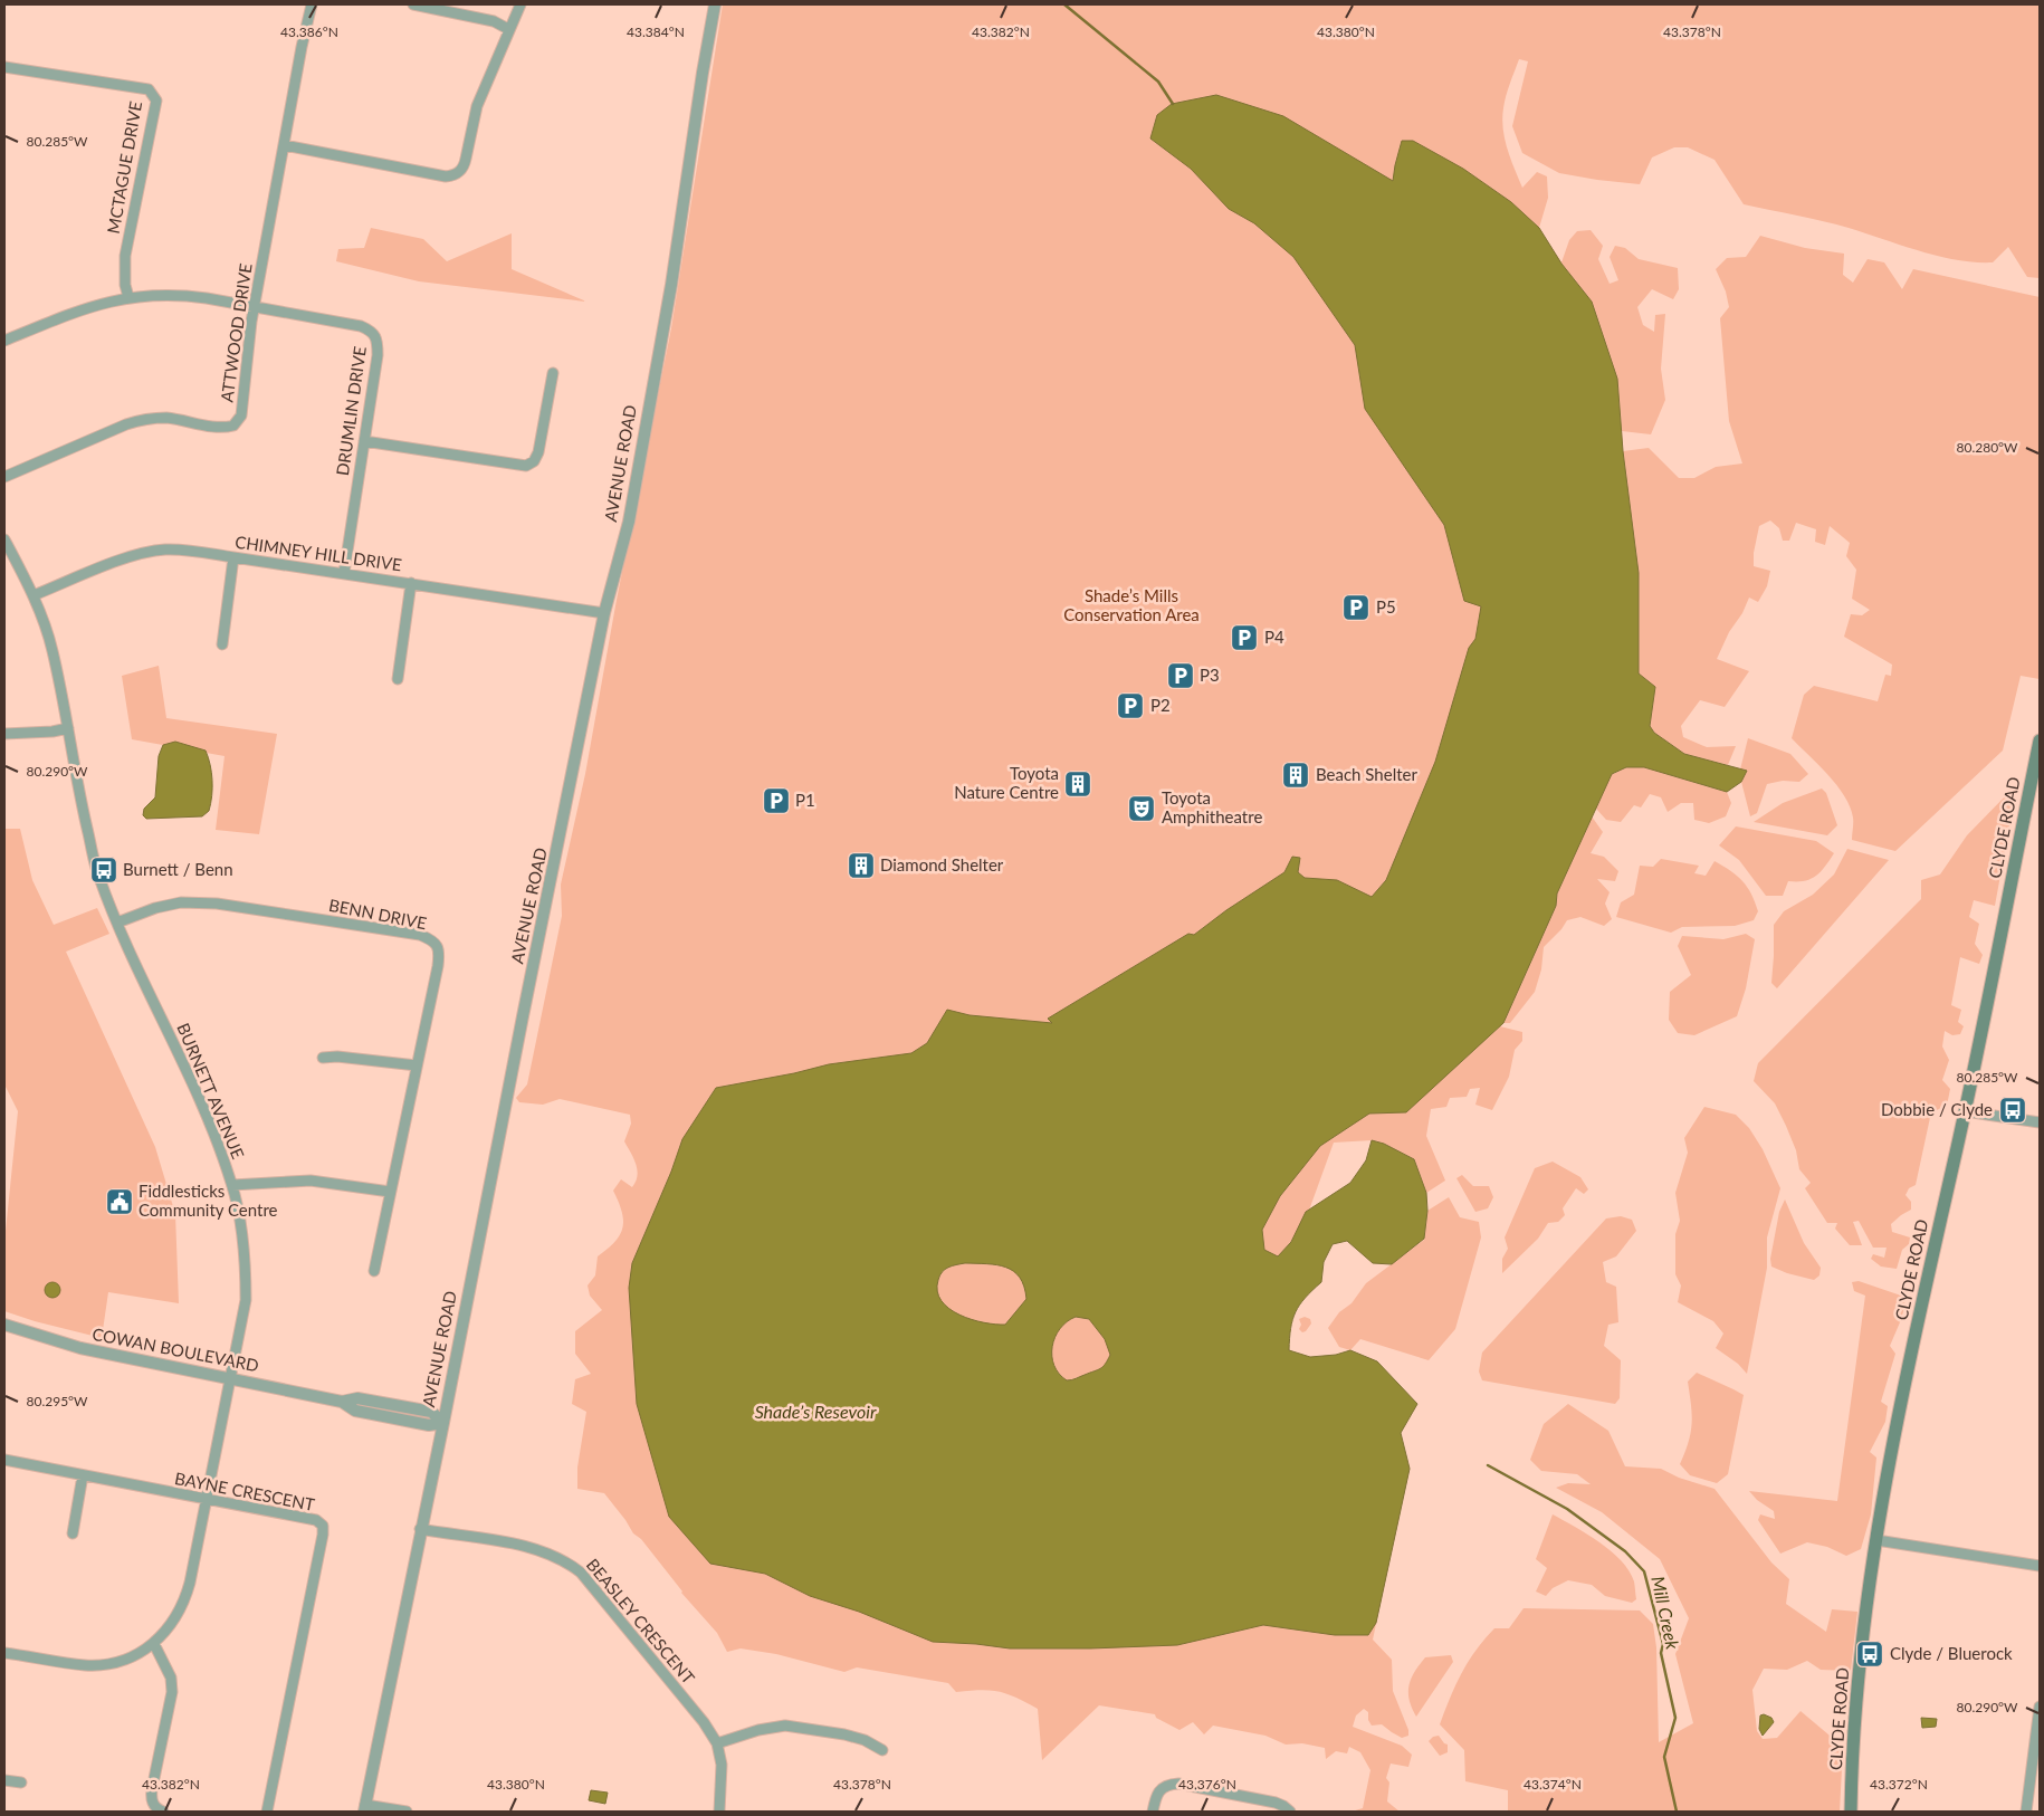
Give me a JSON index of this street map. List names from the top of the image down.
{
  "streets": {
    "main road": ["CLYDE ROAD"],
    "street": [
      "MCTAGUE DRIVE",
      "ATTWOOD DRIVE",
      "DRUMLIN DRIVE",
      "AVENUE ROAD",
      "CHIMNEY HILL DRIVE",
      "BENN DRIVE",
      "BURNETT AVENUE",
      "COWAN BOULEVARD",
      "BAYNE CRESCENT",
      "BEASLEY CRESCENT"
    ]
  },
  "crossings": [
    ["MCTAGUE DRIVE", "DRUMLIN DRIVE"],
    ["ATTWOOD DRIVE", "DRUMLIN DRIVE"],
    ["DRUMLIN DRIVE", "CHIMNEY HILL DRIVE"],
    ["AVENUE ROAD", "CHIMNEY HILL DRIVE"],
    ["AVENUE ROAD", "COWAN BOULEVARD"],
    ["AVENUE ROAD", "BEASLEY CRESCENT"],
    ["CHIMNEY HILL DRIVE", "BURNETT AVENUE"],
    ["BENN DRIVE", "BURNETT AVENUE"],
    ["BURNETT AVENUE", "COWAN BOULEVARD"],
    ["BURNETT AVENUE", "BAYNE CRESCENT"]
  ],
  "water": ["Shade’s Resevoir", "Mill Creek"],
  "parks": ["Shade’s Mills Conservation Area"],
  "places": {
    "parking": [
      "P5",
      "P4",
      "P3",
      "P2",
      "P1"
    ],
    "building": ["Beach Shelter", "Toyota Nature Centre", "Diamond Shelter"],
    "theatre": ["Toyota Amphitheatre"],
    "bus stop": ["Burnett / Benn", "Dobbie / Clyde", "Clyde / Bluerock"],
    "public building": ["Fiddlesticks Community Centre"]
  },
  "coordinates": [
    "43.386°N",
    "43.384°N",
    "43.382°N",
    "43.380°N",
    "43.378°N",
    "80.285°W",
    "80.280°W",
    "80.290°W",
    "80.295°W",
    "43.376°N",
    "43.374°N",
    "43.372°N"
  ]
}
